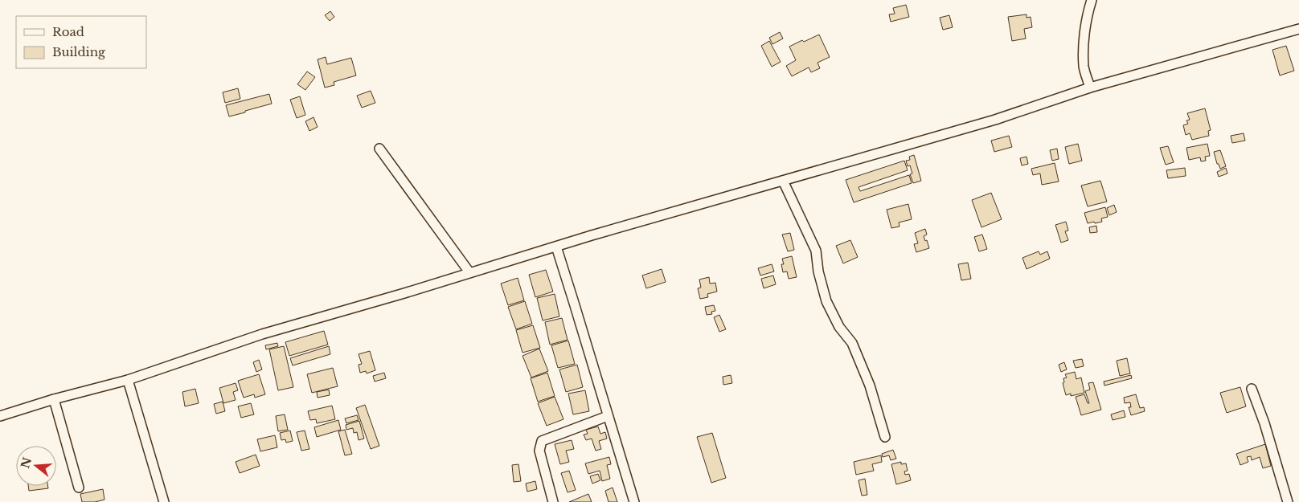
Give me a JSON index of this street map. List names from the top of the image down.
{
  "legend": ["Road", "Building"],
  "north": "left"
}
